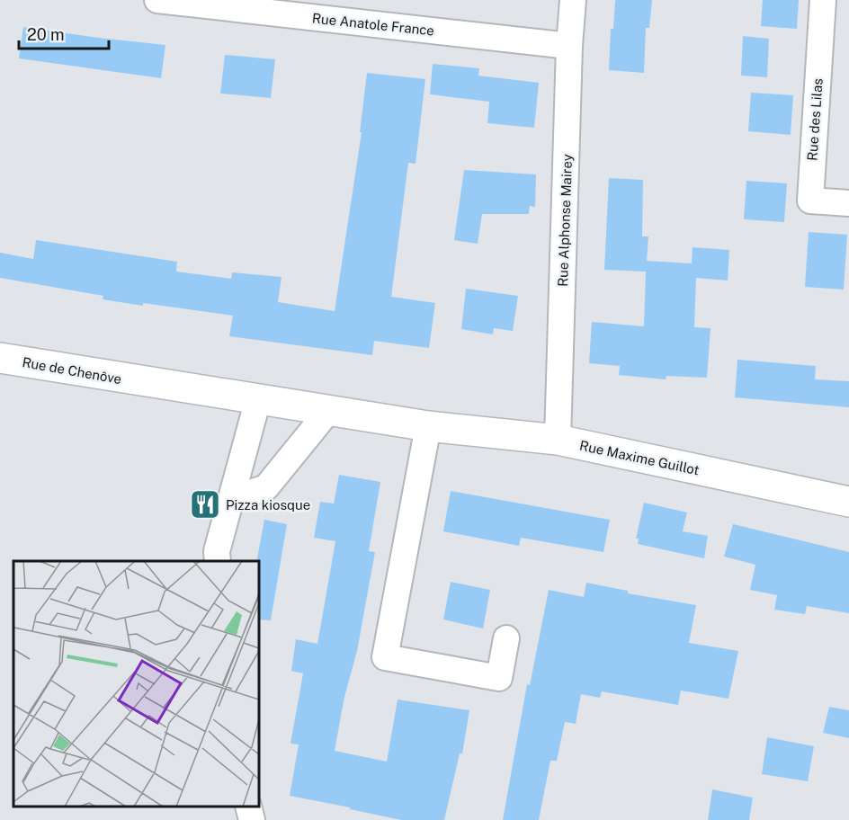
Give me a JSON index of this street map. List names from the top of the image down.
{
  "streets": {
    "street": [
      "Rue Anatole France",
      "Rue des Lilas",
      "Rue Alphonse Mairey",
      "Rue de Chenôve",
      "Rue Maxime Guillot"
    ]
  },
  "crossings": [
    ["Rue Anatole France", "Rue Alphonse Mairey"],
    ["Rue Alphonse Mairey", "Rue Maxime Guillot"],
    ["Rue de Chenôve", "Rue Maxime Guillot"]
  ],
  "places": {
    "restaurant": ["Pizza kiosque"]
  },
  "scale_bar": "20 m"
}
